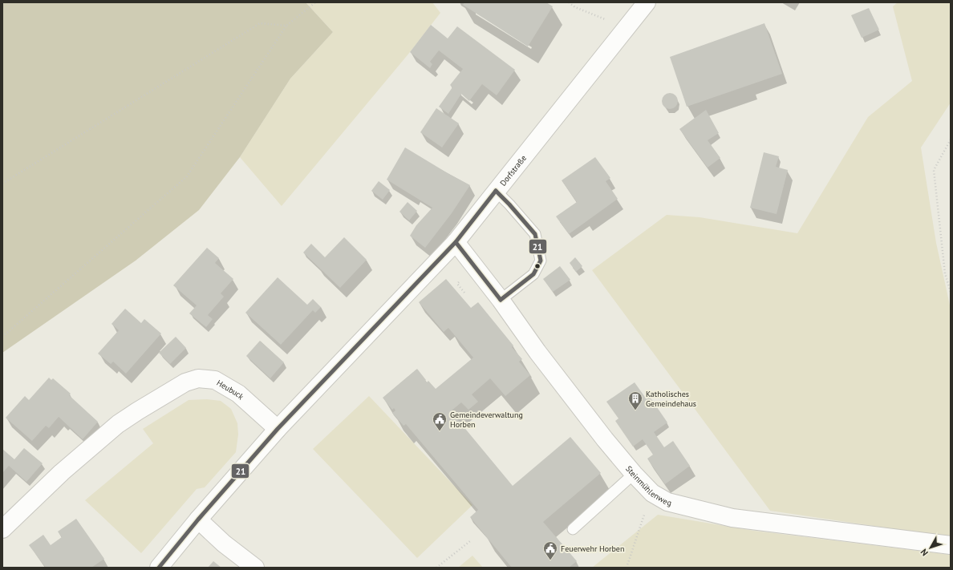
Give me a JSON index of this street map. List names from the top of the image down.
{
  "streets": {
    "street": ["Dorfstraße", "Heubuck", "Steinmühlenweg"]
  },
  "crossings": [
    ["Dorfstraße", "Heubuck"],
    ["Dorfstraße", "Steinmühlenweg"]
  ],
  "places": {
    "building": ["Katholisches Gemeindehaus"],
    "public building": ["Gemeindeverwaltung Horben", "Feuerwehr Horben"]
  },
  "lines": ["transit line 21"],
  "north": "bottom left"
}
